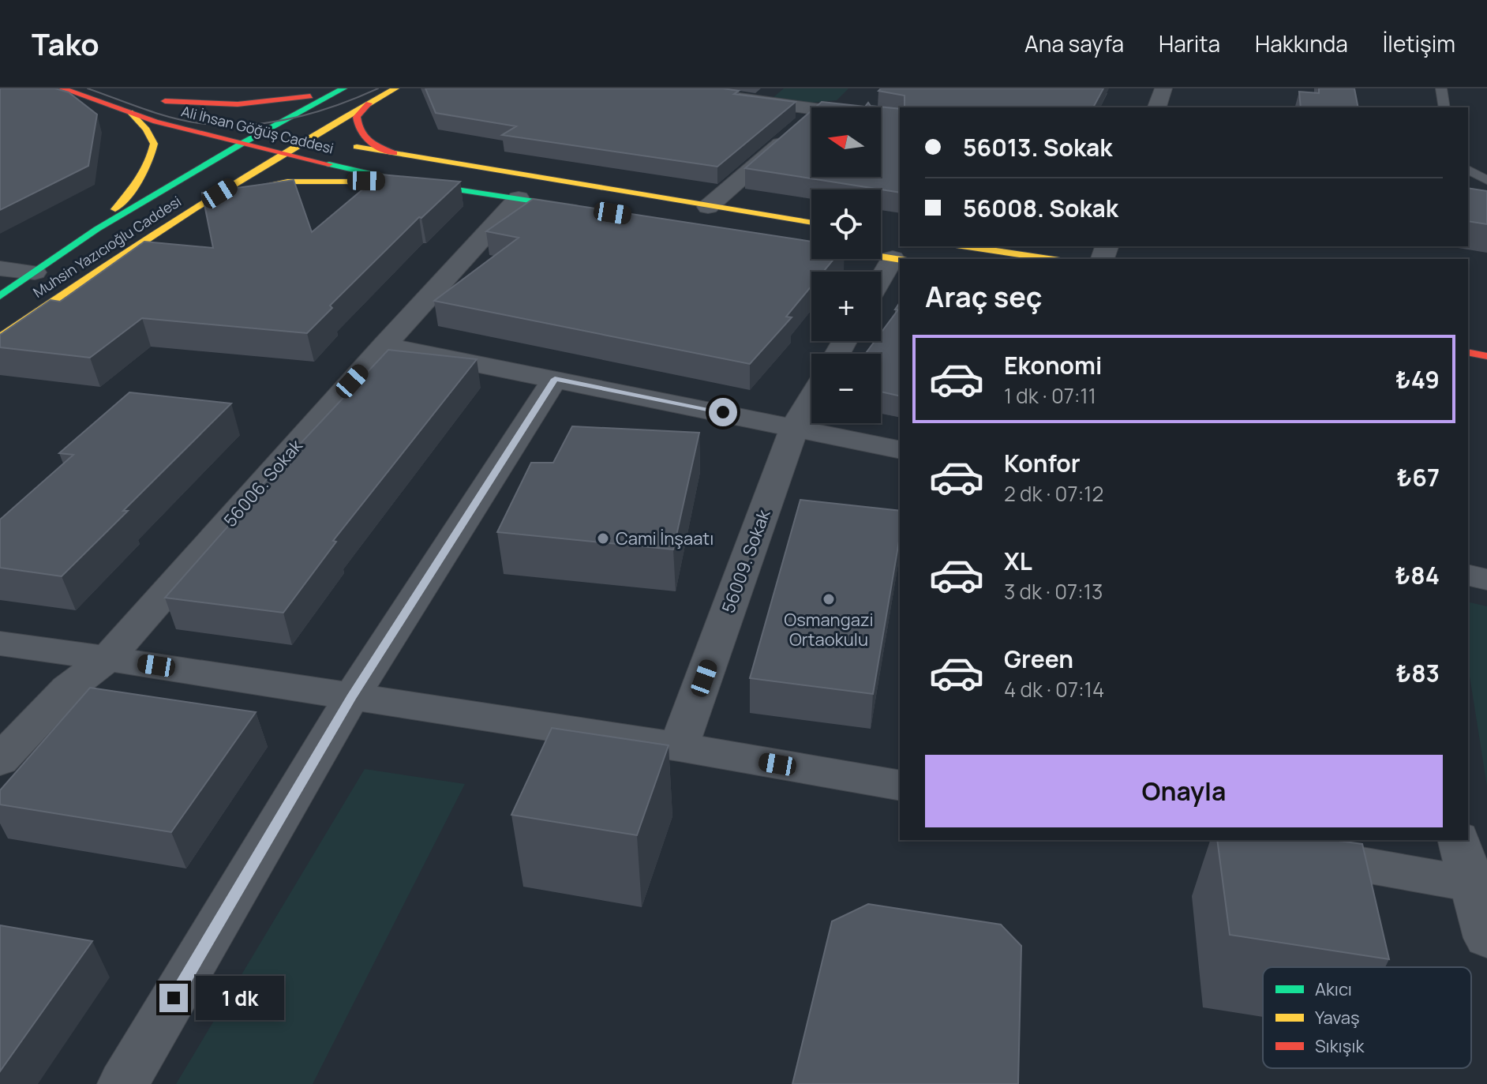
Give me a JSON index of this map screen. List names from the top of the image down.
{
  "streets": {
    "main road": ["Ali İhsan Göğüş Caddesi", "Muhsin Yazıcıoğlu Caddesi"],
    "street": ["56006. Sokak", "56009. Sokak"]
  },
  "crossings": [
    ["Ali İhsan Göğüş Caddesi", "Muhsin Yazıcıoğlu Caddesi"],
    ["Ali İhsan Göğüş Caddesi", "56006. Sokak"]
  ],
  "places": ["Cami İnşaatı", "Osmangazi Ortaokulu"],
  "legend": ["Akıcı", "Yavaş", "Sıkışık"],
  "north": "left",
  "page": {
    "header": "Tako",
    "nav": [
      "Ana sayfa",
      "Harita",
      "Hakkında",
      "İletişim"
    ],
    "map_buttons": ["+", "−"],
    "banner": ["56013. Sokak", "56008. Sokak"],
    "heading": "Araç seç",
    "list": [
      {
        "name": "Ekonomi",
        "note": "1 dk · 07:11",
        "value": "₺49"
      },
      {
        "name": "Konfor",
        "note": "2 dk · 07:12",
        "value": "₺67"
      },
      {
        "name": "XL",
        "note": "3 dk · 07:13",
        "value": "₺84"
      },
      {
        "name": "Green",
        "note": "4 dk · 07:14",
        "value": "₺83"
      }
    ],
    "buttons": "Onayla",
    "bubble": "1 dk"
  }
}
